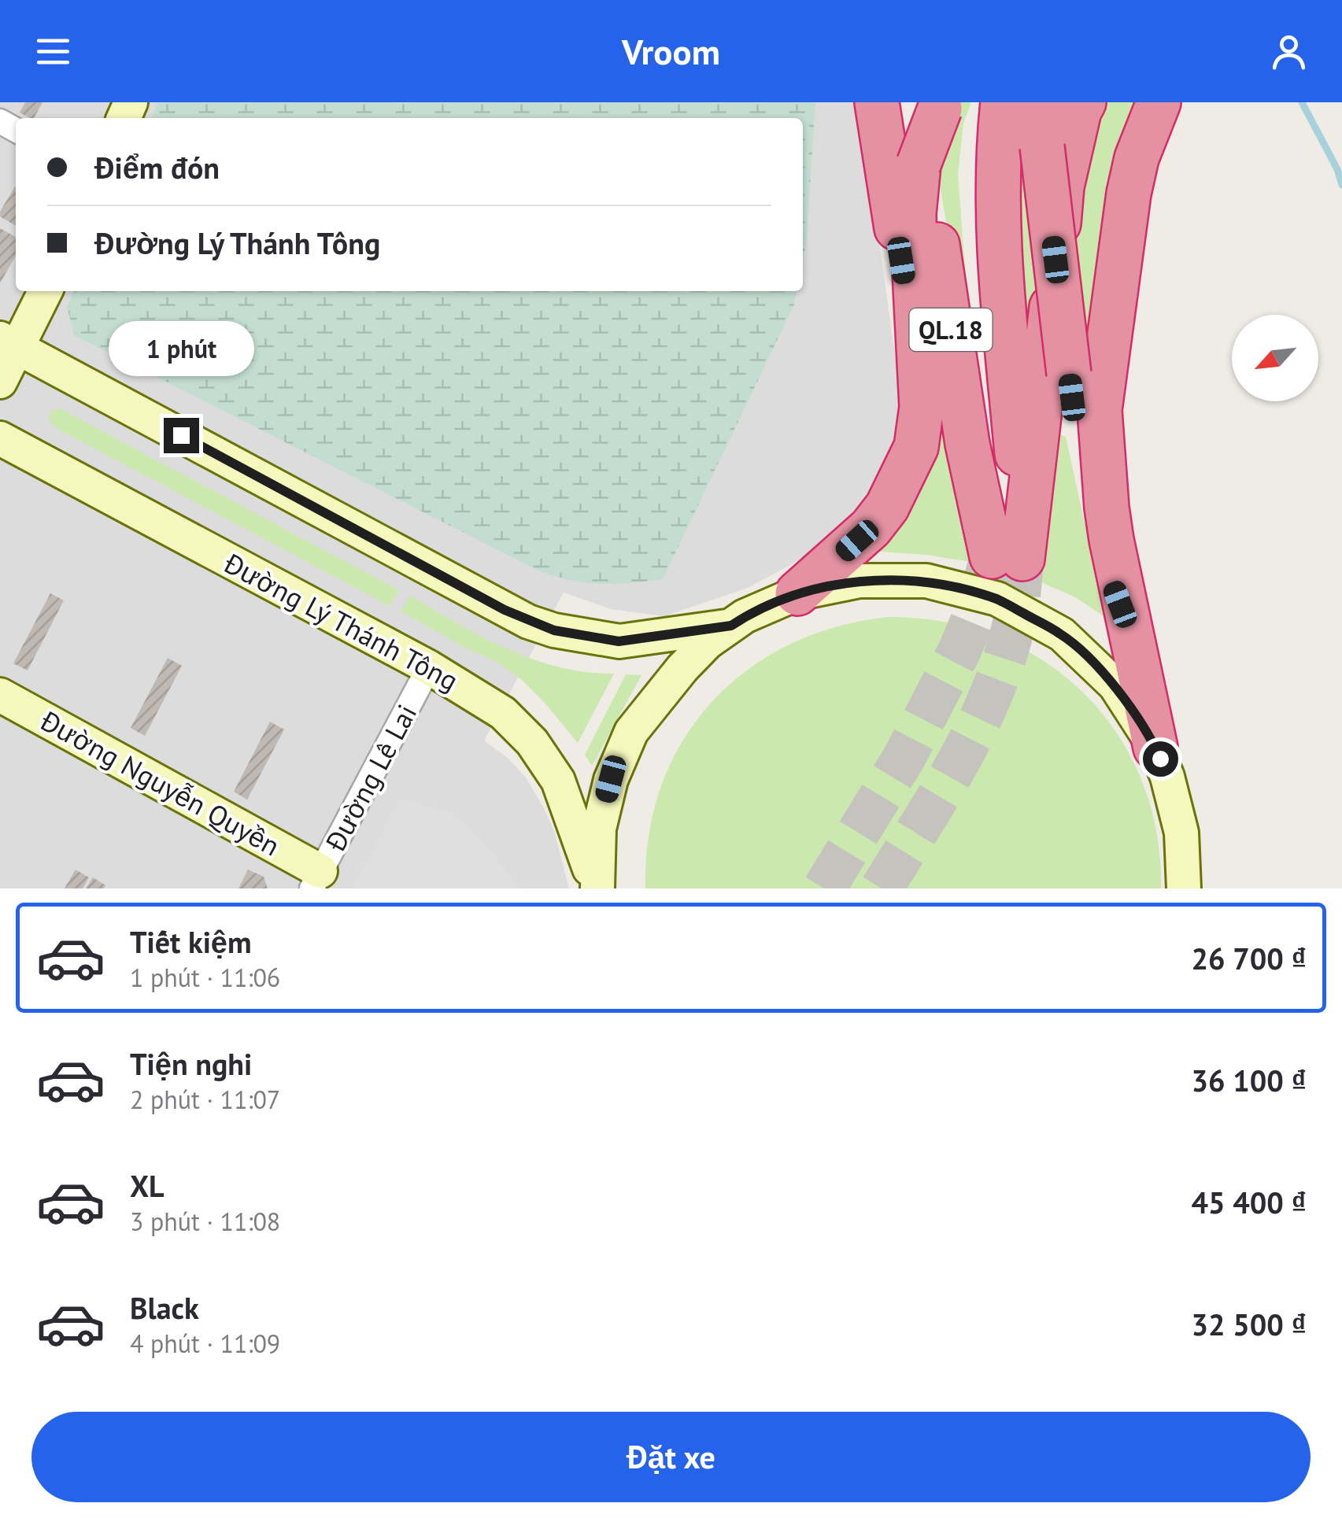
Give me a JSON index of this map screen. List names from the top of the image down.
{
  "streets": {
    "highway": ["QL.18"],
    "main road": ["Đường Lý Thánh Tông", "Đường Nguyễn Quyền"],
    "street": ["Đường Lê Lai"]
  },
  "crossings": [
    ["Đường Lý Thánh Tông", "Đường Lê Lai"],
    ["Đường Lê Lai", "Đường Nguyễn Quyền"]
  ],
  "north": "bottom left",
  "page": {
    "header": "Vroom",
    "banner": ["Điểm đón", "Đường Lý Thánh Tông"],
    "bubble": "1 phút",
    "list": [
      {
        "name": "Tiết kiệm",
        "note": "1 phút · 11:06",
        "value": "26 700 ₫"
      },
      {
        "name": "Tiện nghi",
        "note": "2 phút · 11:07",
        "value": "36 100 ₫"
      },
      {
        "name": "XL",
        "note": "3 phút · 11:08",
        "value": "45 400 ₫"
      },
      {
        "name": "Black",
        "note": "4 phút · 11:09",
        "value": "32 500 ₫"
      }
    ],
    "buttons": "Đặt xe"
  }
}
